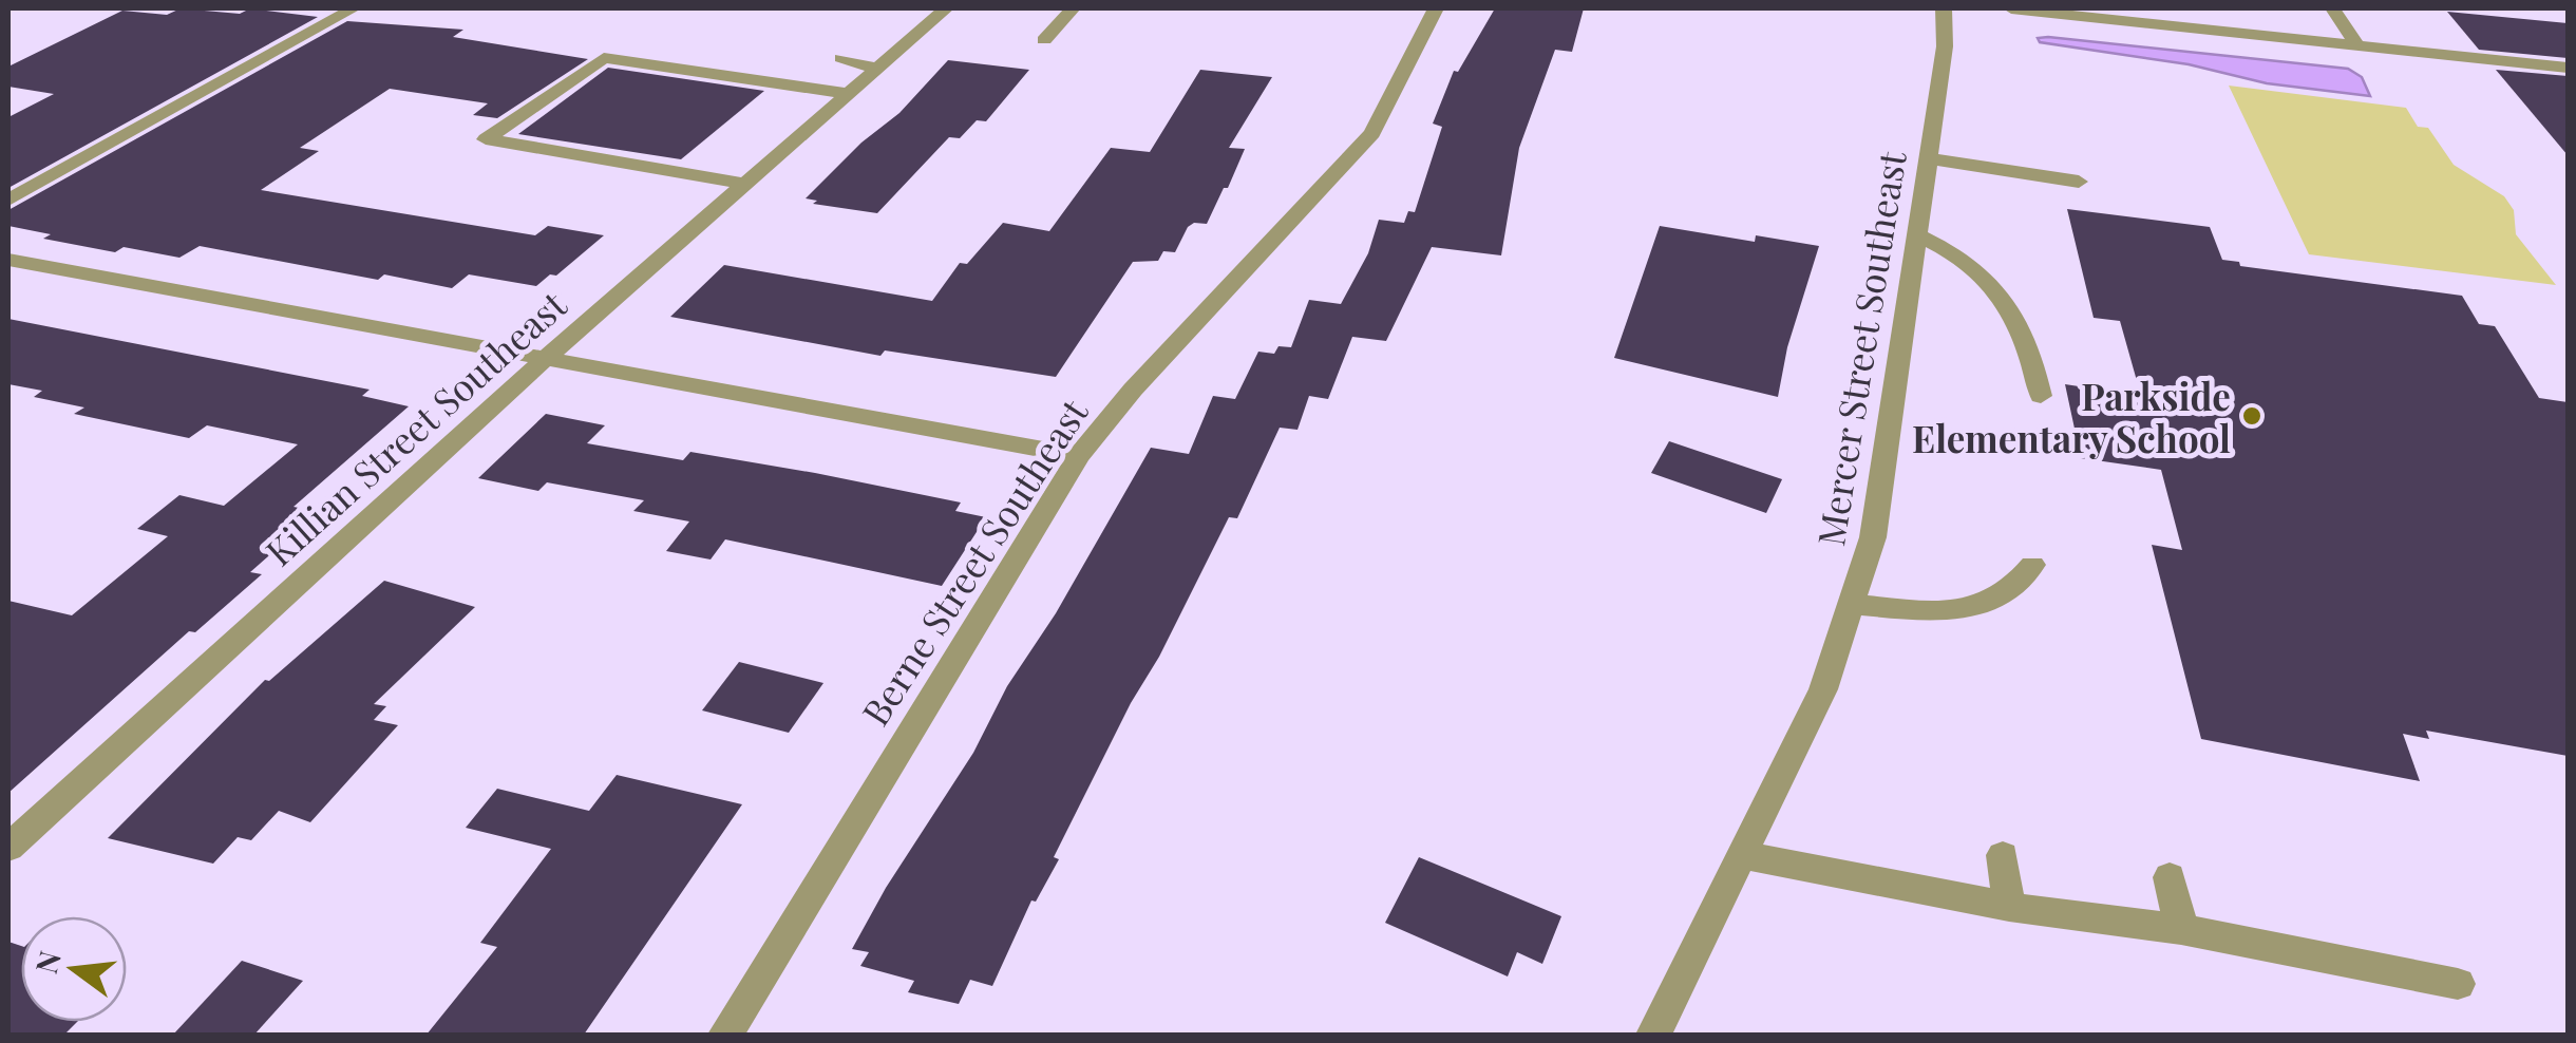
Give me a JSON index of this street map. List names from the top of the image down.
{
  "streets": {
    "street": ["Mercer Street Southeast", "Killian Street Southeast", "Berne Street Southeast"]
  },
  "places": ["Parkside Elementary School"],
  "north": "left"
}
